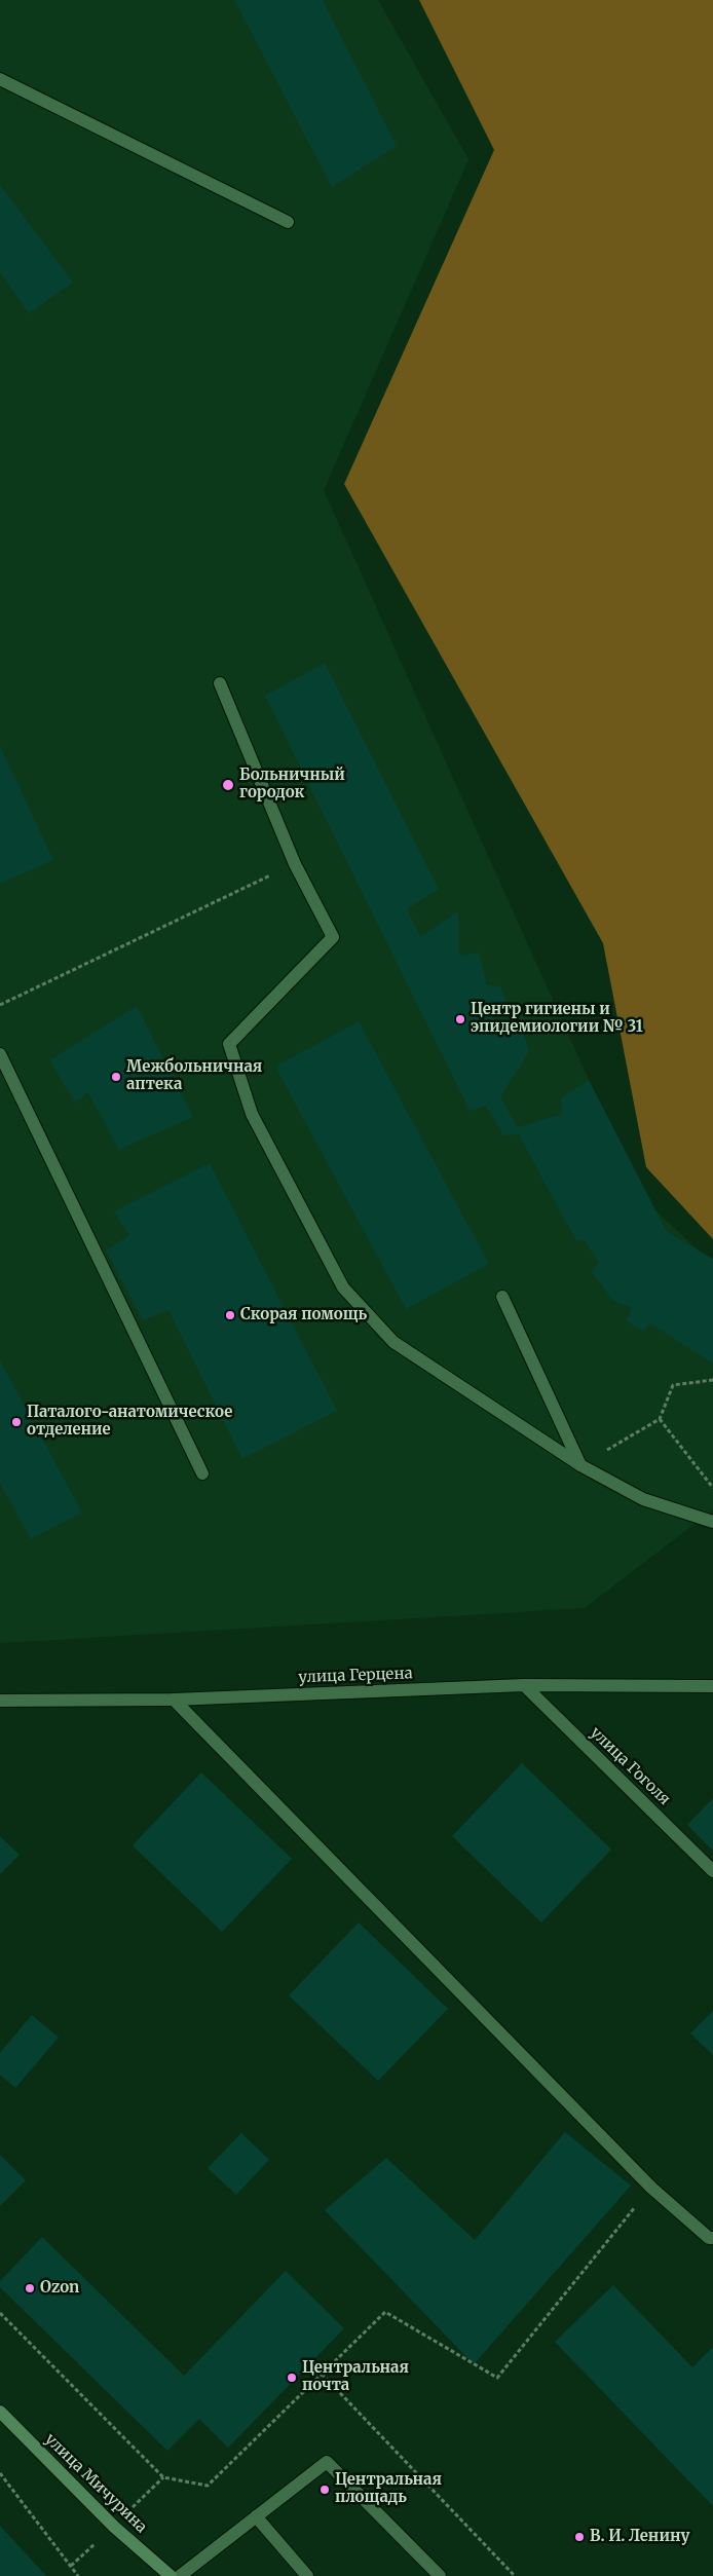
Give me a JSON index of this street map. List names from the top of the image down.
{
  "streets": {
    "street": ["улица Герцена", "улица Гоголя", "улица Мичурина"]
  },
  "crossings": [
    ["улица Герцена", "улица Гоголя"]
  ],
  "places": [
    "Больничный городок",
    "Центр гигиены и эпидемиологии № 31",
    "Межбольничная аптека",
    "Скорая помощь",
    "Паталого-анатомическое отделение",
    "Ozon",
    "Центральная почта",
    "Центральная площадь",
    "В. И. Ленину"
  ]
}
